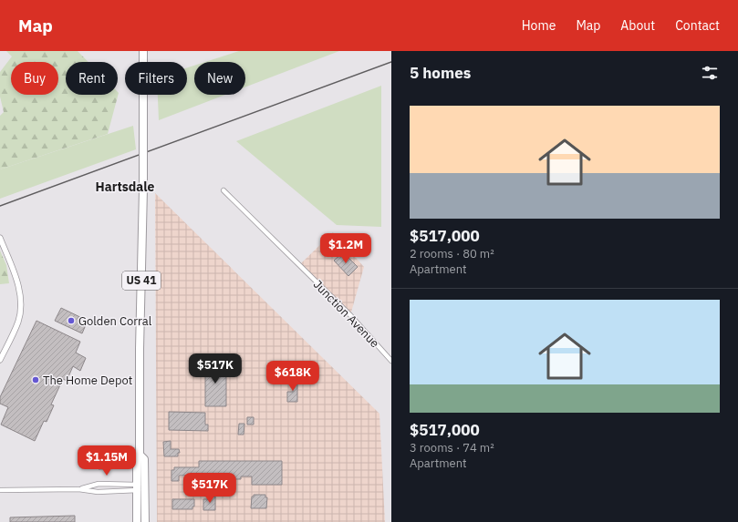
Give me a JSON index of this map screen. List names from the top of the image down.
{
  "streets": {
    "highway": ["US 41"],
    "street": ["Junction Avenue"]
  },
  "districts": ["Hartsdale"],
  "places": ["Golden Corral", "The Home Depot"],
  "page": {
    "header": "Map",
    "nav": [
      "Home",
      "Map",
      "About",
      "Contact"
    ],
    "heading": "5 homes",
    "chip": [
      "Buy",
      "Rent",
      "Filters",
      "New"
    ],
    "list": [
      {
        "name": "$517,000",
        "note": "2 rooms · 80 m² · Apartment"
      },
      {
        "name": "$517,000",
        "note": "3 rooms · 74 m² · Apartment"
      }
    ],
    "price": [
      "$1.2M",
      "$517K",
      "$618K",
      "$1.15M",
      "$517K"
    ]
  }
}
